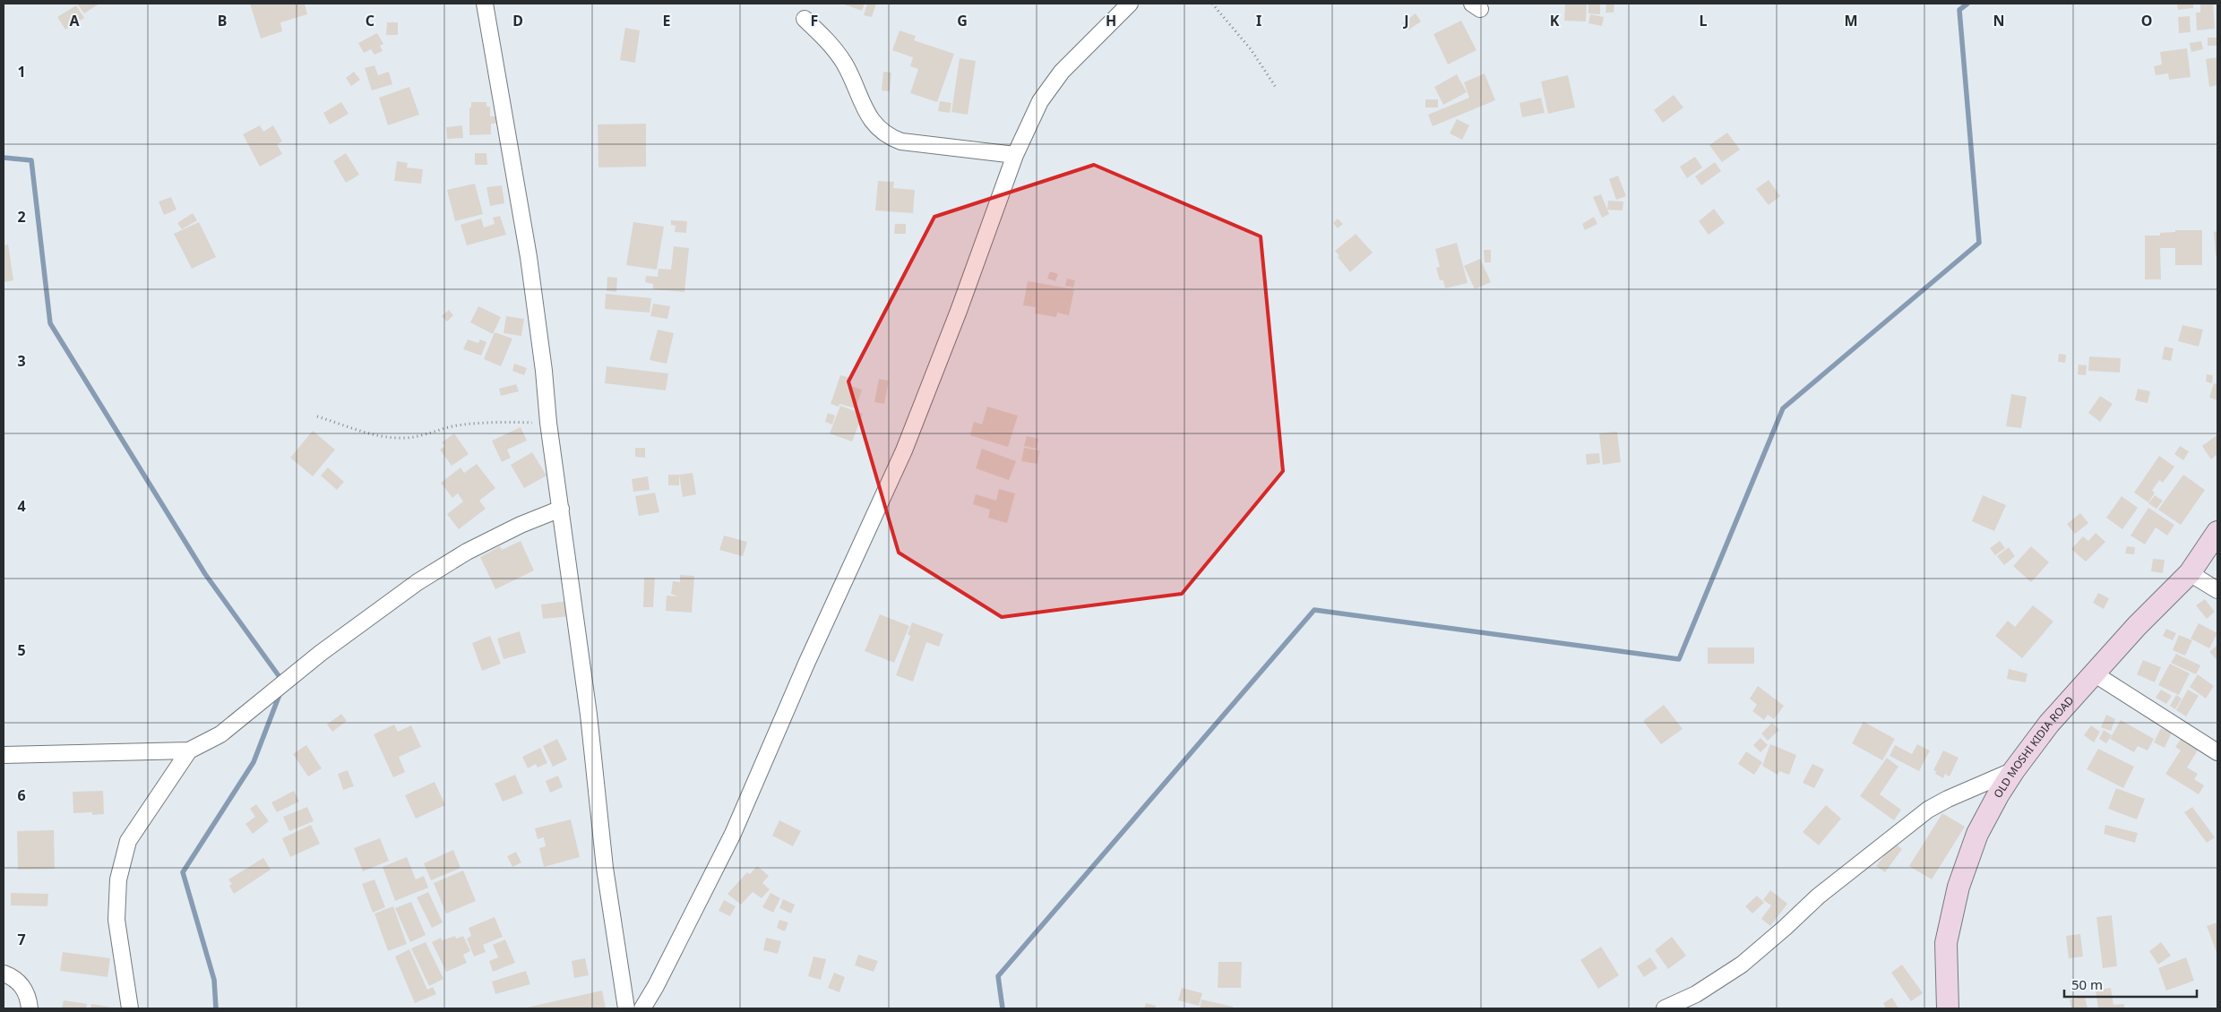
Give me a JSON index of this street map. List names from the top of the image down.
{
  "streets": {
    "street": ["OLD MOSHI KIDIA ROAD"]
  },
  "scale_bar": "50 m",
  "grid": {
    "columns": [
      "A",
      "B",
      "C",
      "D",
      "E",
      "F",
      "G",
      "H",
      "I",
      "J",
      "K",
      "L",
      "M",
      "N",
      "O"
    ],
    "rows": [
      "1",
      "2",
      "3",
      "4",
      "5",
      "6",
      "7"
    ]
  }
}
